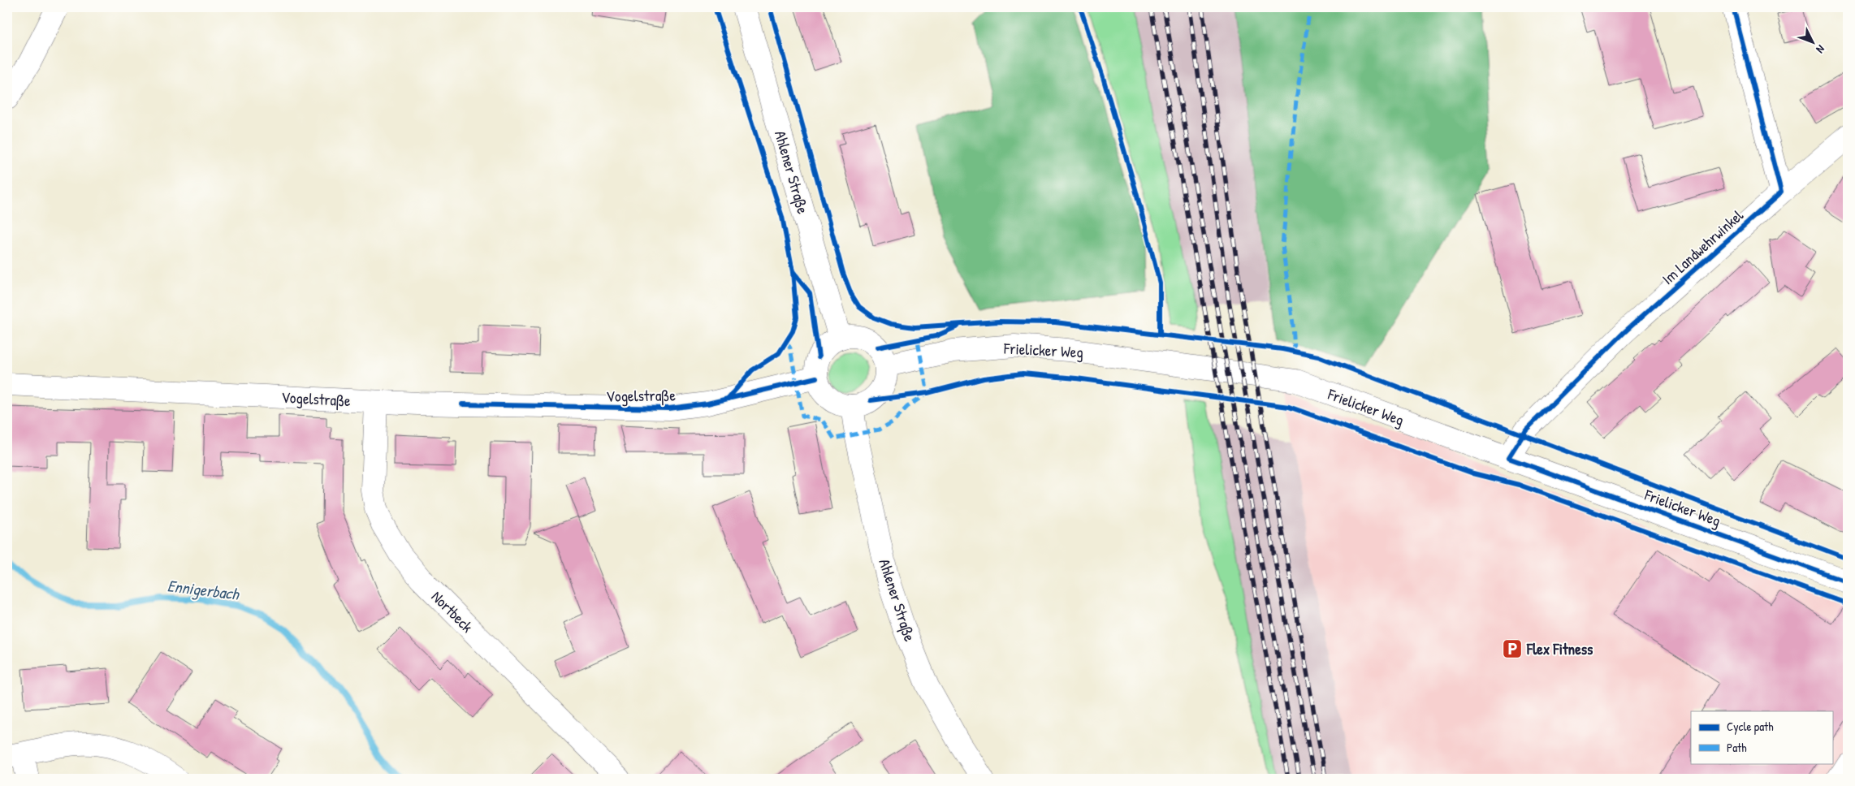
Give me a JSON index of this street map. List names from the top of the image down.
{
  "streets": {
    "street": [
      "Ahlener Straße",
      "Im Landwehrwinkel",
      "Frielicker Weg",
      "Vogelstraße",
      "Nortbeck"
    ]
  },
  "crossings": [
    ["Ahlener Straße", "Frielicker Weg"],
    ["Ahlener Straße", "Vogelstraße"],
    ["Im Landwehrwinkel", "Frielicker Weg"],
    ["Frielicker Weg", "Vogelstraße"],
    ["Vogelstraße", "Nortbeck"]
  ],
  "water": ["Ennigerbach"],
  "places": {
    "parking": ["Flex Fitness"]
  },
  "legend": ["Cycle path", "Path"],
  "north": "bottom right"
}
